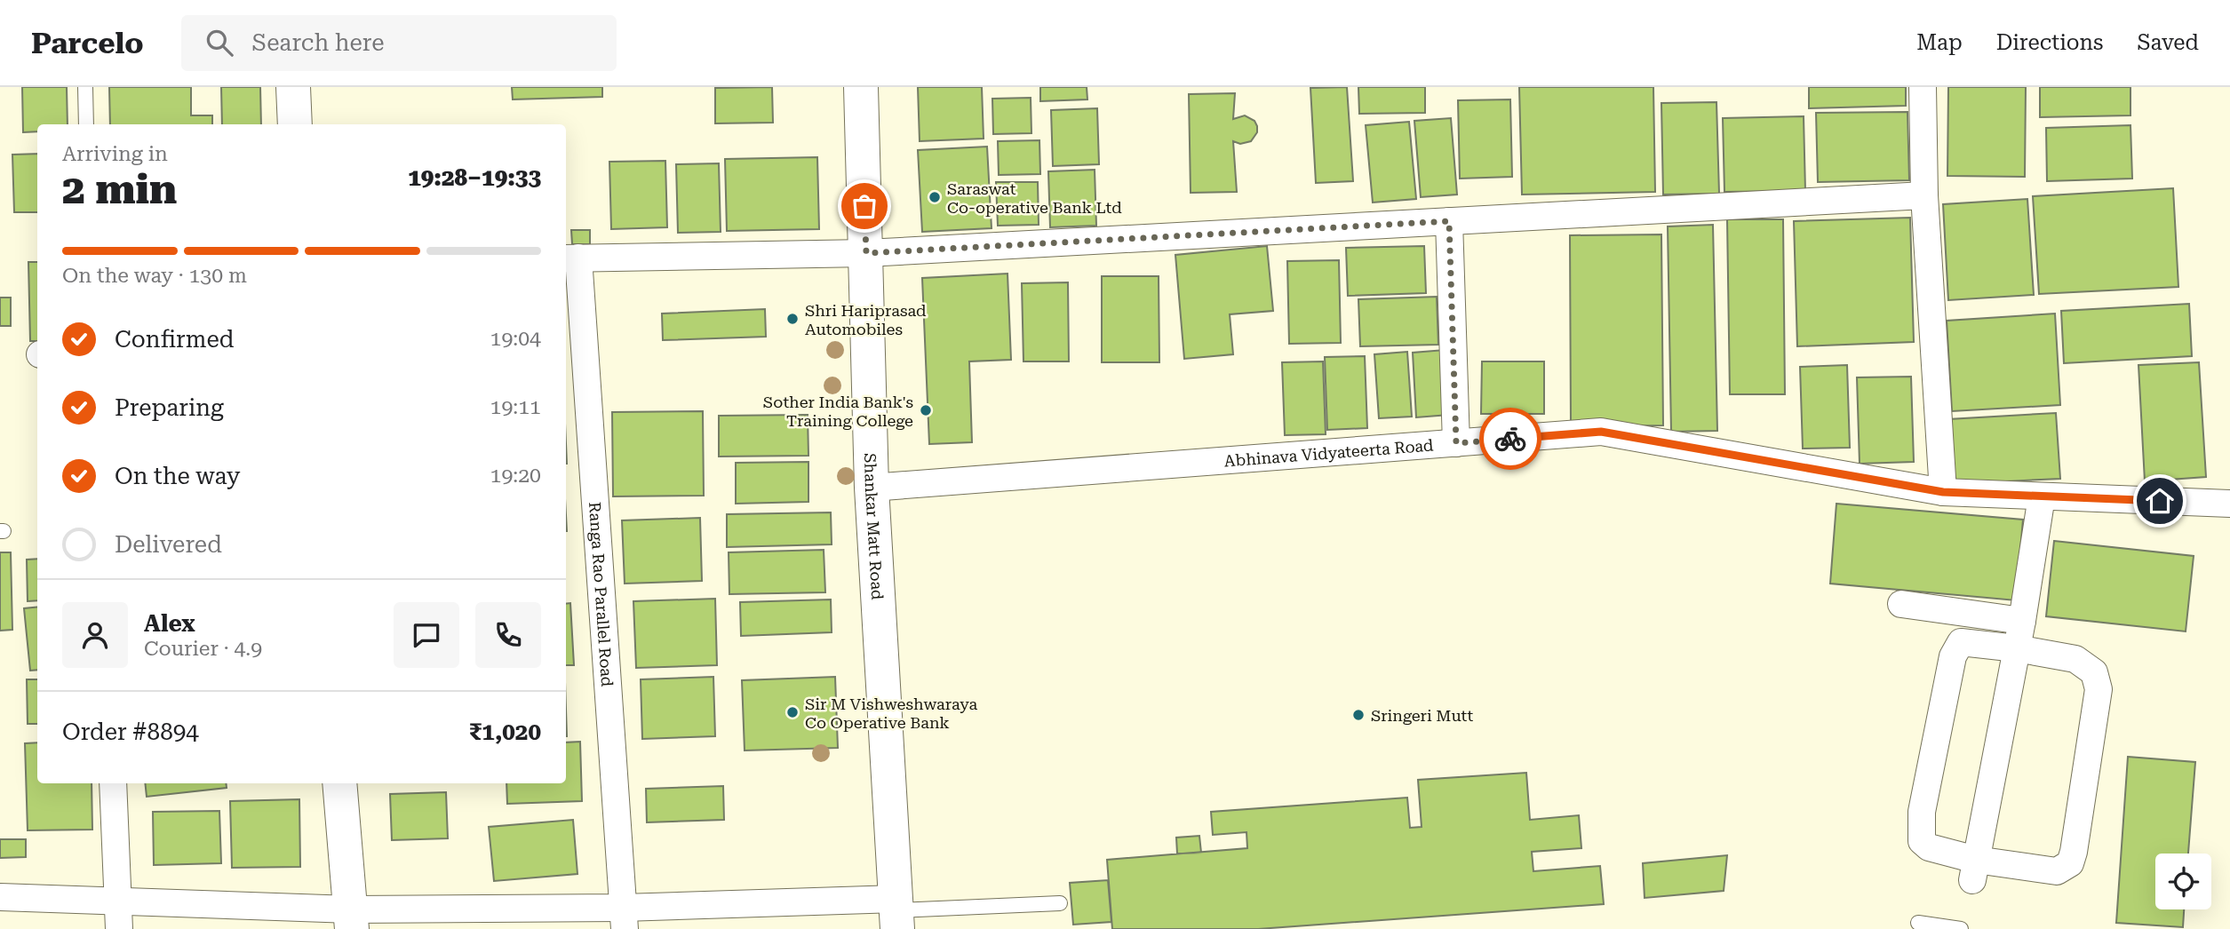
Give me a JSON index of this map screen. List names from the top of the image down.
{
  "streets": {
    "street": ["Abhinava Vidyateerta Road", "Shankar Matt Road", "Ranga Rao Parallel Road"]
  },
  "crossings": [
    ["Abhinava Vidyateerta Road", "Shankar Matt Road"]
  ],
  "places": [
    "Saraswat Co-operative Bank Ltd",
    "Shri Hariprasad Automobiles",
    "Sother India Bank's Training College",
    "Sir M Vishweshwaraya Co Operative Bank",
    "Sringeri Mutt"
  ],
  "page": {
    "header": "Parcelo",
    "search": "Search here",
    "nav": ["Map", "Directions", "Saved"],
    "heading": ["2 min", "Arriving in", "19:28–19:33"],
    "panel": [
      "Alex",
      "Courier · 4.9",
      "Order #8894",
      "₹1,020"
    ],
    "bar": "On the way · 130 m",
    "list": [
      ["Confirmed", "19:04"],
      ["Preparing", "19:11"],
      ["On the way", "19:20"],
      "Delivered"
    ]
  }
}
